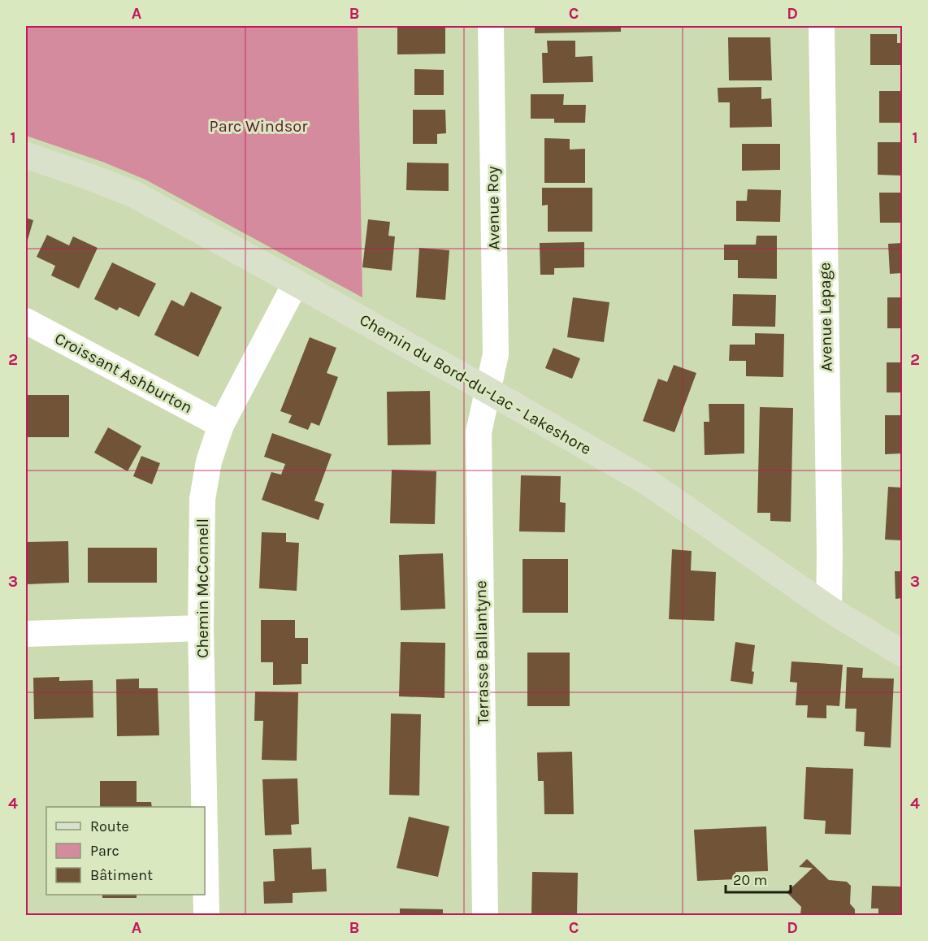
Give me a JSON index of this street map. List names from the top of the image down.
{
  "streets": {
    "street": [
      "Avenue Roy",
      "Avenue Lepage",
      "Croissant Ashburton",
      "Chemin du Bord-du-Lac - Lakeshore",
      "Chemin McConnell",
      "Terrasse Ballantyne"
    ]
  },
  "crossings": [
    ["Avenue Roy", "Chemin du Bord-du-Lac - Lakeshore"],
    ["Avenue Roy", "Terrasse Ballantyne"],
    ["Avenue Lepage", "Chemin du Bord-du-Lac - Lakeshore"],
    ["Croissant Ashburton", "Chemin McConnell"],
    ["Chemin du Bord-du-Lac - Lakeshore", "Chemin McConnell"],
    ["Chemin du Bord-du-Lac - Lakeshore", "Terrasse Ballantyne"]
  ],
  "parks": ["Parc Windsor"],
  "legend": ["Route", "Parc", "Bâtiment"],
  "scale_bar": "20 m",
  "grid": {
    "columns": [
      "A",
      "B",
      "C",
      "D"
    ],
    "rows": [
      "1",
      "2",
      "3",
      "4"
    ]
  }
}
